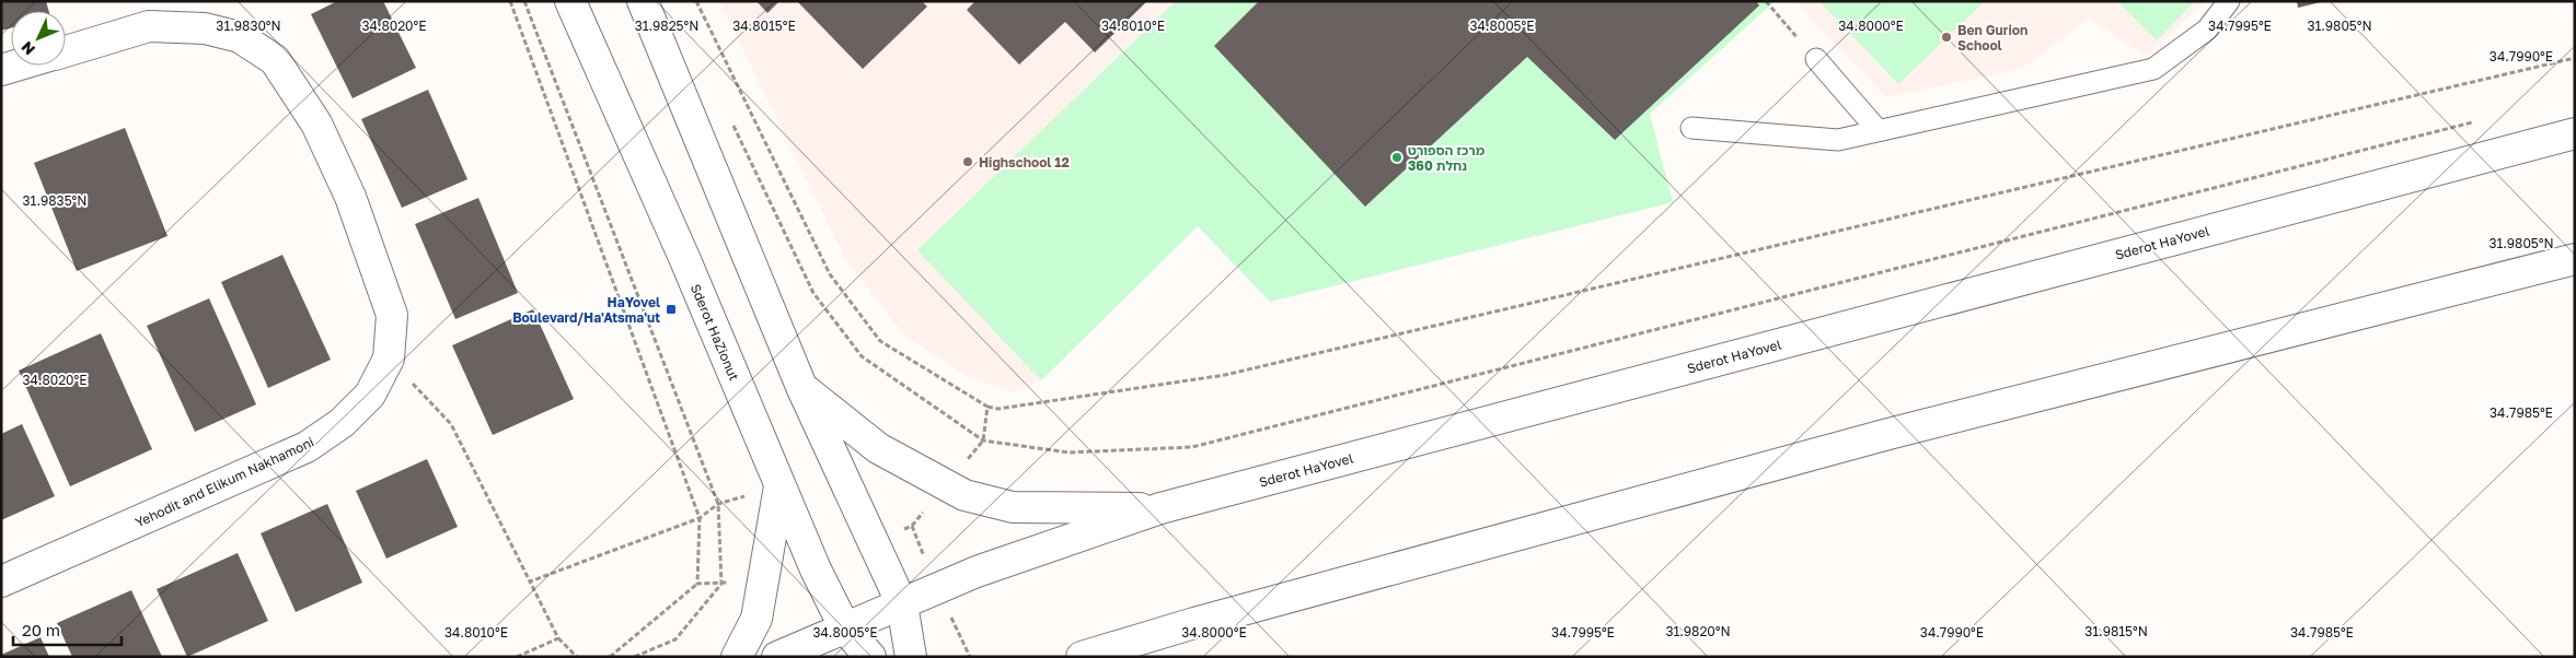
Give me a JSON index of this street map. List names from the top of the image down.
{
  "streets": {
    "street": ["Sderot HaYovel", "Sderot HaZionut", "Yehodit and Elikum Nakhamoni"]
  },
  "crossings": [
    ["Sderot HaYovel", "Sderot HaZionut"]
  ],
  "places": {
    "other": ["Ben Gurion School", "מרכז הספורט 360 נחלת", "Highschool 12"],
    "transit": ["HaYovel Boulevard/Ha'Atsma'ut"]
  },
  "scale_bar": "20 m",
  "north": "bottom left",
  "coordinates": [
    "34.8020°E",
    "34.8015°E",
    "34.8010°E",
    "34.8005°E",
    "34.8000°E",
    "34.7995°E",
    "31.9830°N",
    "31.9825°N",
    "31.9805°N",
    "34.7990°E",
    "31.9835°N",
    "34.7985°E",
    "31.9820°N",
    "31.9815°N"
  ]
}
